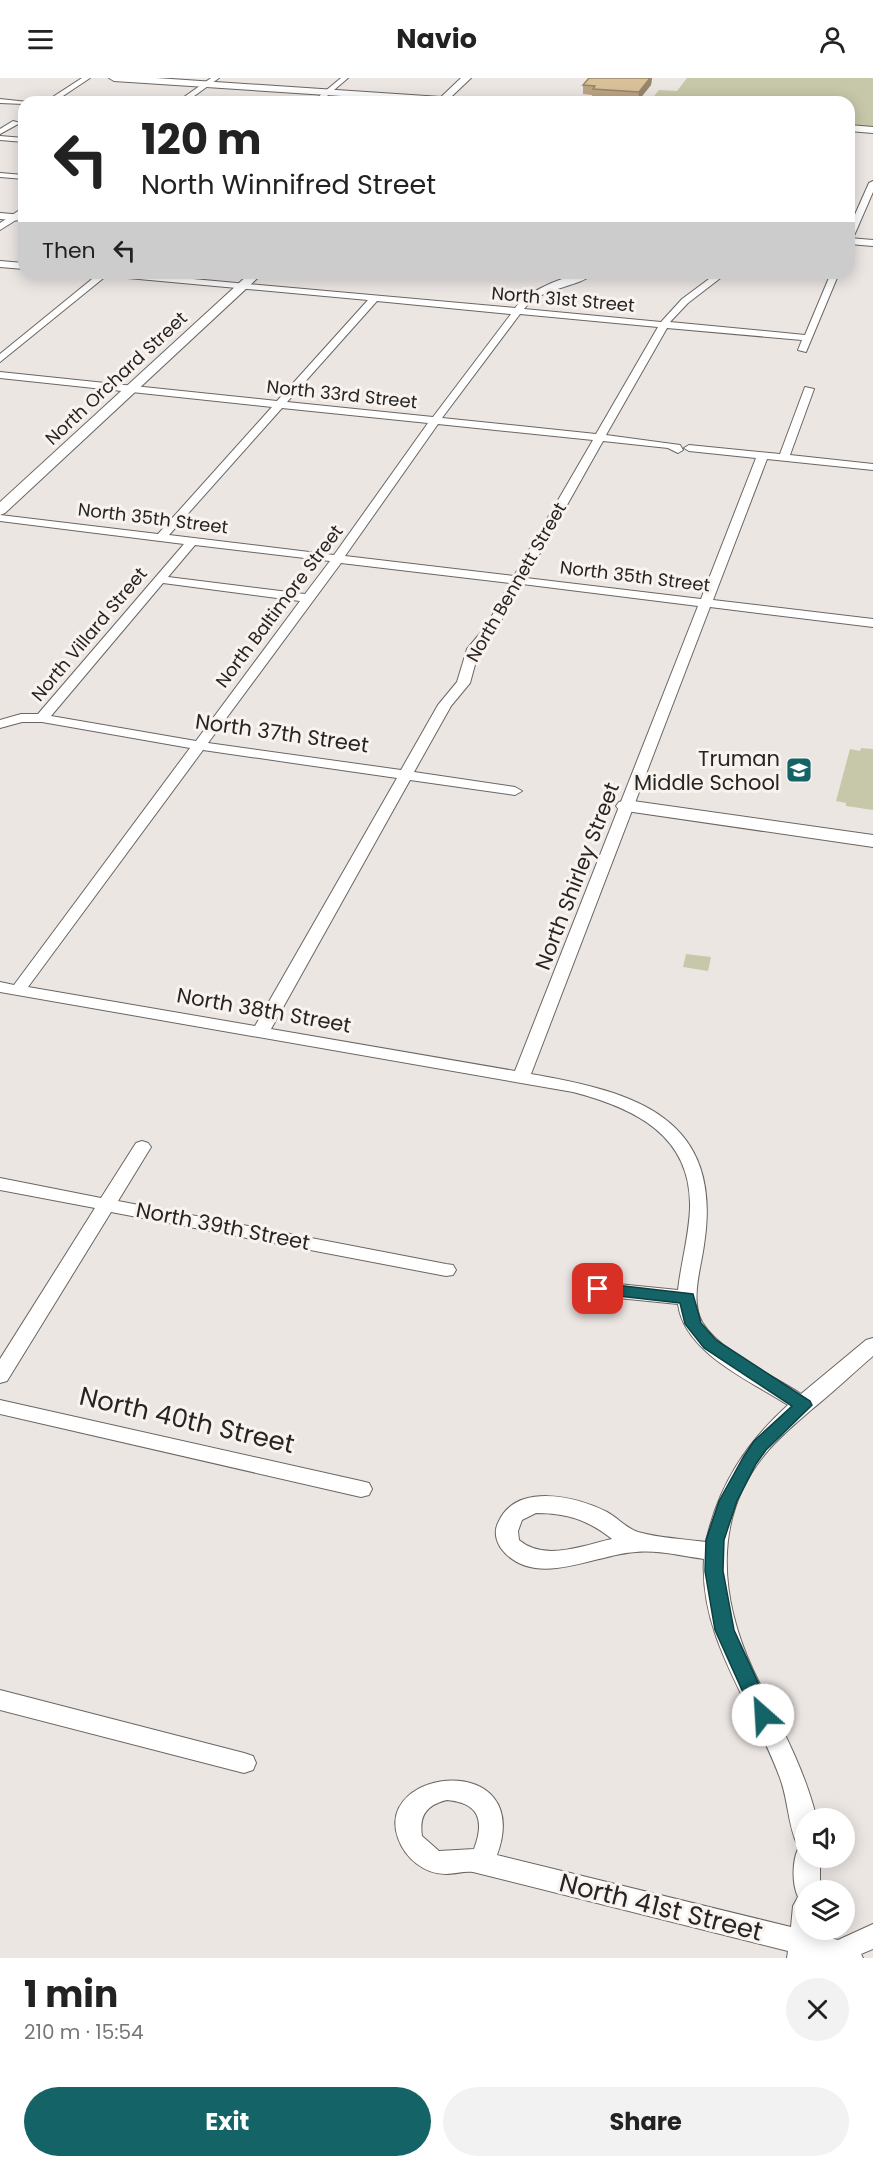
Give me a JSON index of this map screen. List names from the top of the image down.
{
  "streets": {
    "street": [
      "North 31st Street",
      "North Orchard Street",
      "North 33rd Street",
      "North 35th Street",
      "North Bennett Street",
      "North Baltimore Street",
      "North Villard Street",
      "North 37th Street",
      "North Shirley Street",
      "North 38th Street",
      "North 39th Street",
      "North 40th Street",
      "North 41st Street"
    ]
  },
  "crossings": [
    ["North 31st Street", "North Orchard Street"],
    ["North 31st Street", "North Bennett Street"],
    ["North 31st Street", "North Baltimore Street"],
    ["North Orchard Street", "North 33rd Street"],
    ["North 33rd Street", "North Bennett Street"],
    ["North 33rd Street", "North Baltimore Street"],
    ["North 33rd Street", "North Shirley Street"],
    ["North 35th Street", "North Bennett Street"],
    ["North 35th Street", "North Baltimore Street"],
    ["North 35th Street", "North Villard Street"],
    ["North 35th Street", "North Shirley Street"],
    ["North Bennett Street", "North 37th Street"],
    ["North Bennett Street", "North 38th Street"],
    ["North Baltimore Street", "North 37th Street"],
    ["North Baltimore Street", "North 38th Street"],
    ["North Villard Street", "North 37th Street"],
    ["North Shirley Street", "North 38th Street"]
  ],
  "places": {
    "school or university": ["Truman Middle School"]
  },
  "page": {
    "header": "Navio",
    "turn": ["120 m", "North Winnifred Street"],
    "then": "Then",
    "heading": ["1 min", "210 m · 15:54"],
    "buttons": ["Exit", "Share"]
  }
}
